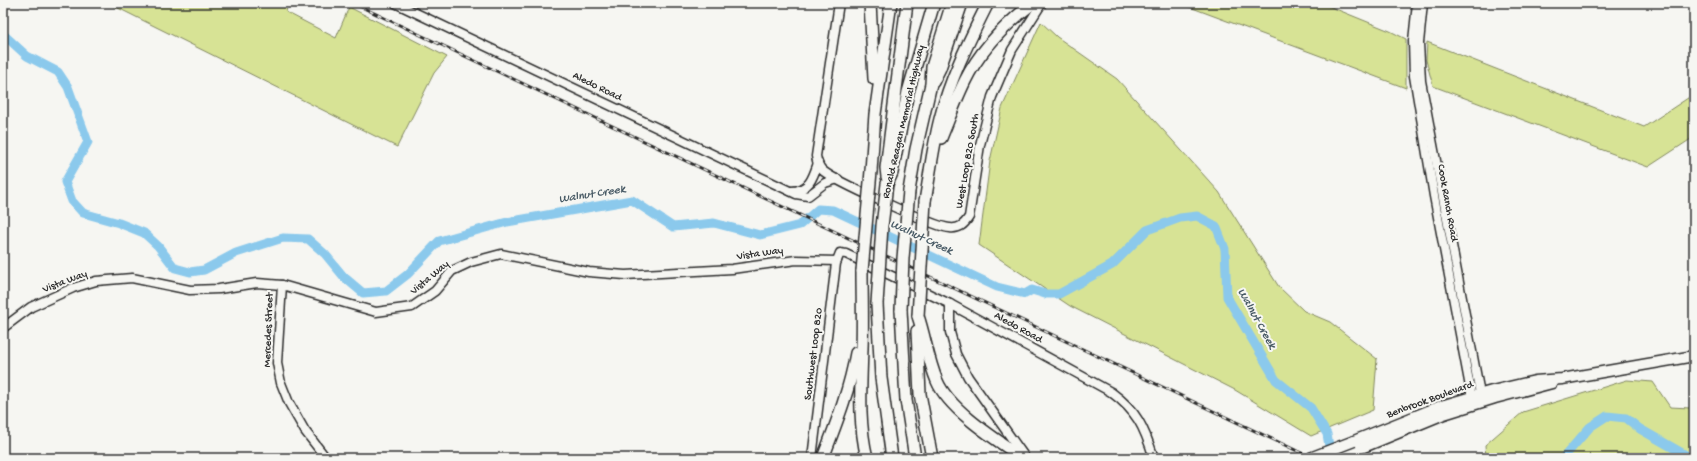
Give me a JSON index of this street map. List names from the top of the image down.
{
  "streets": {
    "highway": ["Ronald Reagan Memorial Highway"],
    "main road": ["Benbrook Boulevard"],
    "street": [
      "Aledo Road",
      "West Loop 820 South",
      "Cook Ranch Road",
      "Vista Way",
      "Mercedes Street",
      "Southwest Loop 820"
    ]
  },
  "crossings": [
    ["Aledo Road", "West Loop 820 South"],
    ["Aledo Road", "Vista Way"],
    ["Aledo Road", "Southwest Loop 820"],
    ["Cook Ranch Road", "Benbrook Boulevard"],
    ["Vista Way", "Mercedes Street"],
    ["Vista Way", "Southwest Loop 820"]
  ],
  "water": ["Walnut Creek"]
}
